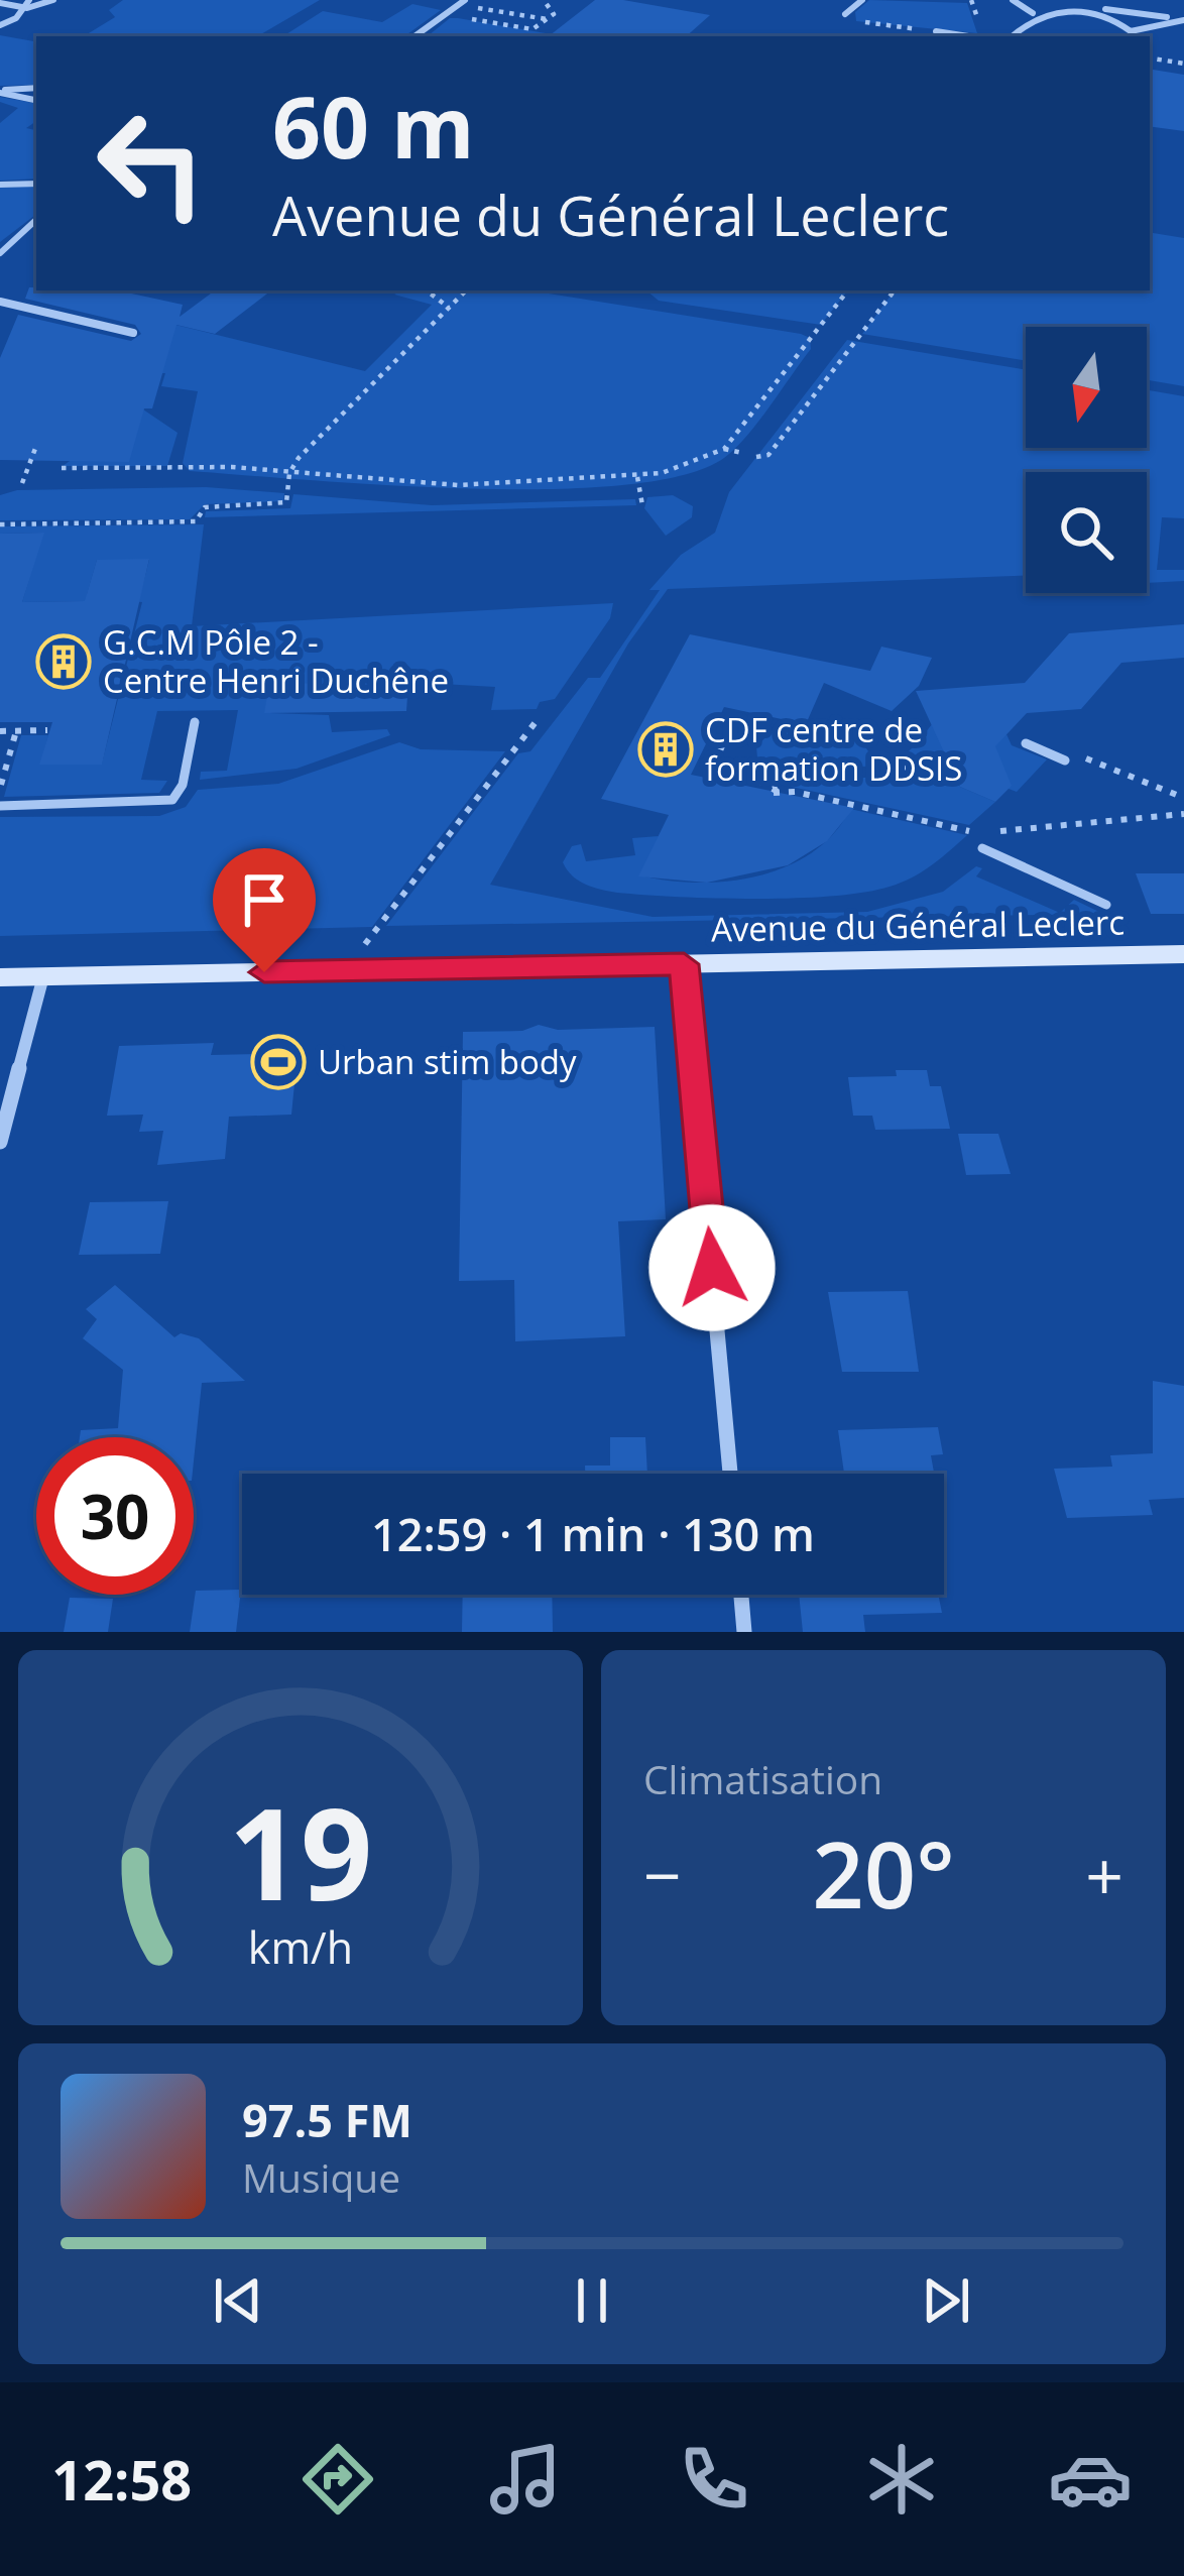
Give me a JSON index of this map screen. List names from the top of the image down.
{
  "streets": {
    "main road": ["Avenue du Général Leclerc"]
  },
  "places": {
    "building": ["G.C.M Pôle 2 - Centre Henri Duchêne", "CDF centre de formation DDSIS"],
    "sports": ["Urban stim body"]
  },
  "north": "bottom",
  "page": {
    "turn": ["60 m", "Avenue du Général Leclerc"],
    "limit": "30",
    "trip": "12:59 · 1 min · 130 m",
    "tile": "Climatisation",
    "heat": ["−", "20°", "+"],
    "song": ["97.5 FM", "Musique"],
    "tabs": "12:58",
    "gauge": ["19", "km/h"]
  }
}
